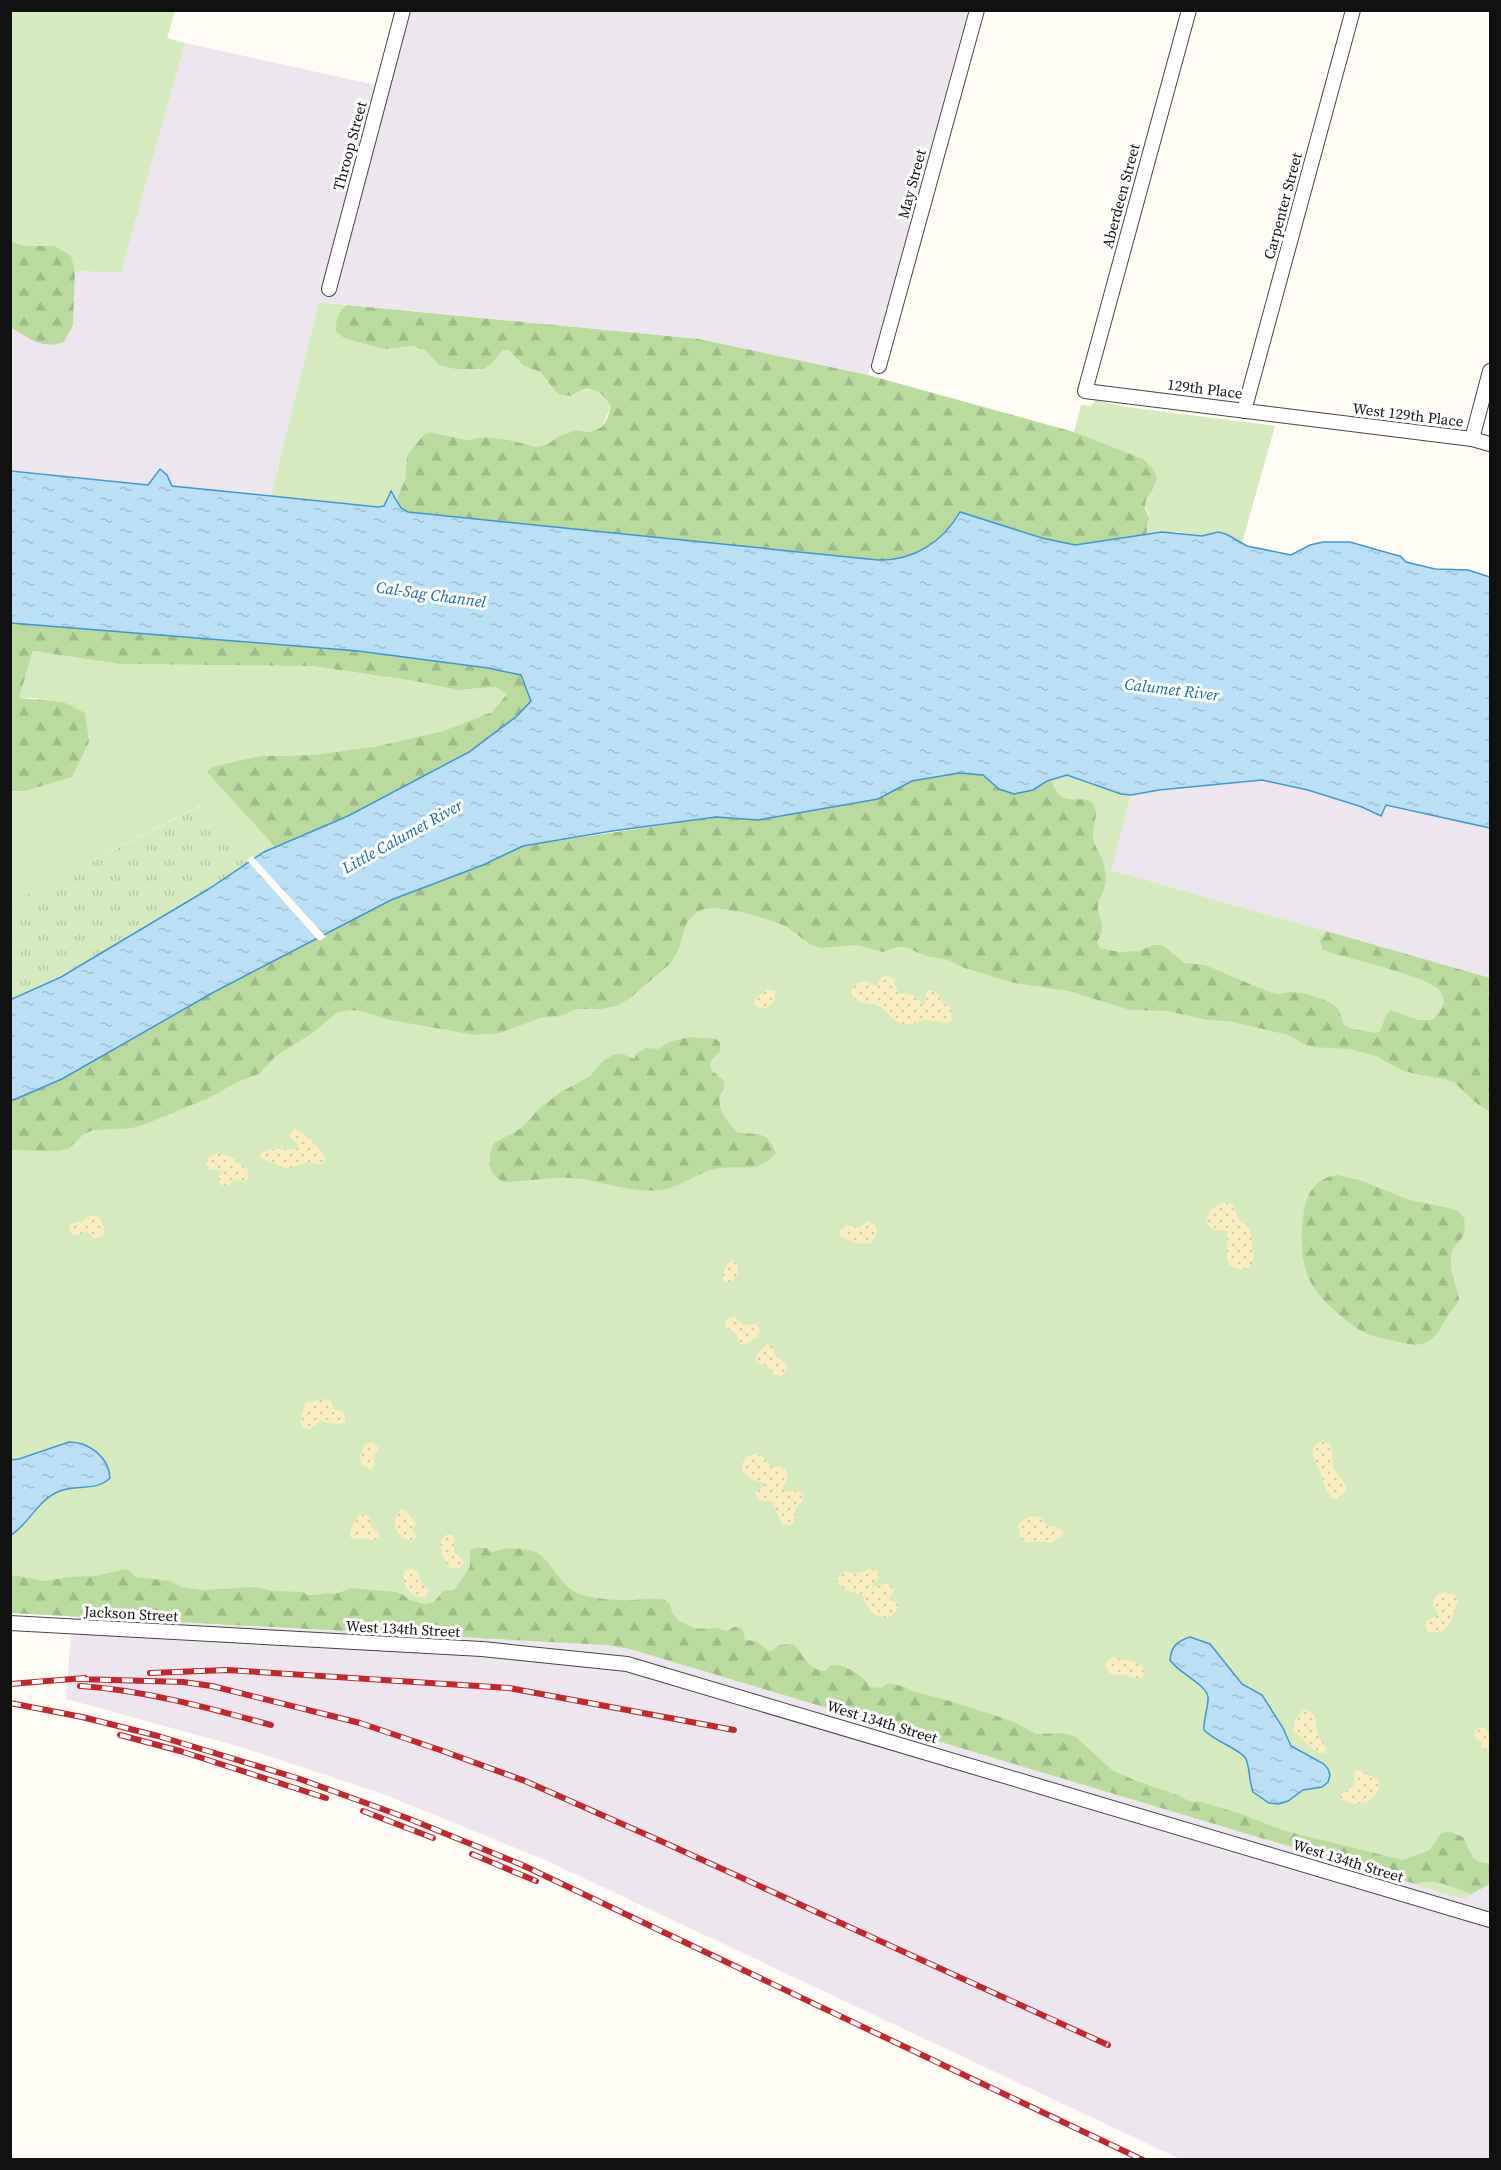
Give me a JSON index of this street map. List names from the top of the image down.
{
  "streets": {
    "street": [
      "Throop Street",
      "May Street",
      "Aberdeen Street",
      "Carpenter Street",
      "129th Place",
      "West 129th Place",
      "Jackson Street",
      "West 134th Street"
    ]
  },
  "crossings": [
    ["Aberdeen Street", "129th Place"],
    ["Carpenter Street", "129th Place"],
    ["129th Place", "West 129th Place"],
    ["Jackson Street", "West 134th Street"]
  ],
  "water": ["Cal-Sag Channel", "Calumet River", "Little Calumet River"]
}
